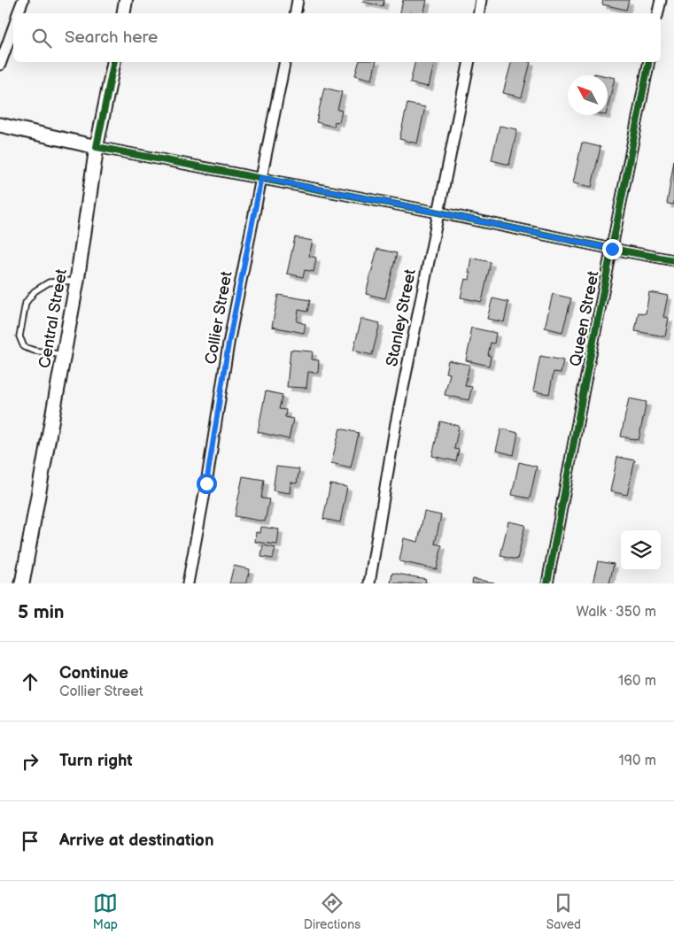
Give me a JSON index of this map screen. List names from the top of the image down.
{
  "streets": {
    "main road": ["Central Street"],
    "street": ["Collier Street", "Stanley Street", "Queen Street"]
  },
  "north": "top left",
  "page": {
    "search": "Search here",
    "heading": ["5 min", "Walk · 350 m"],
    "list": [
      ["Continue", "Collier Street", "160 m"],
      ["Turn right", "190 m"],
      "Arrive at destination"
    ],
    "nav": ["Map", "Directions", "Saved"]
  }
}
